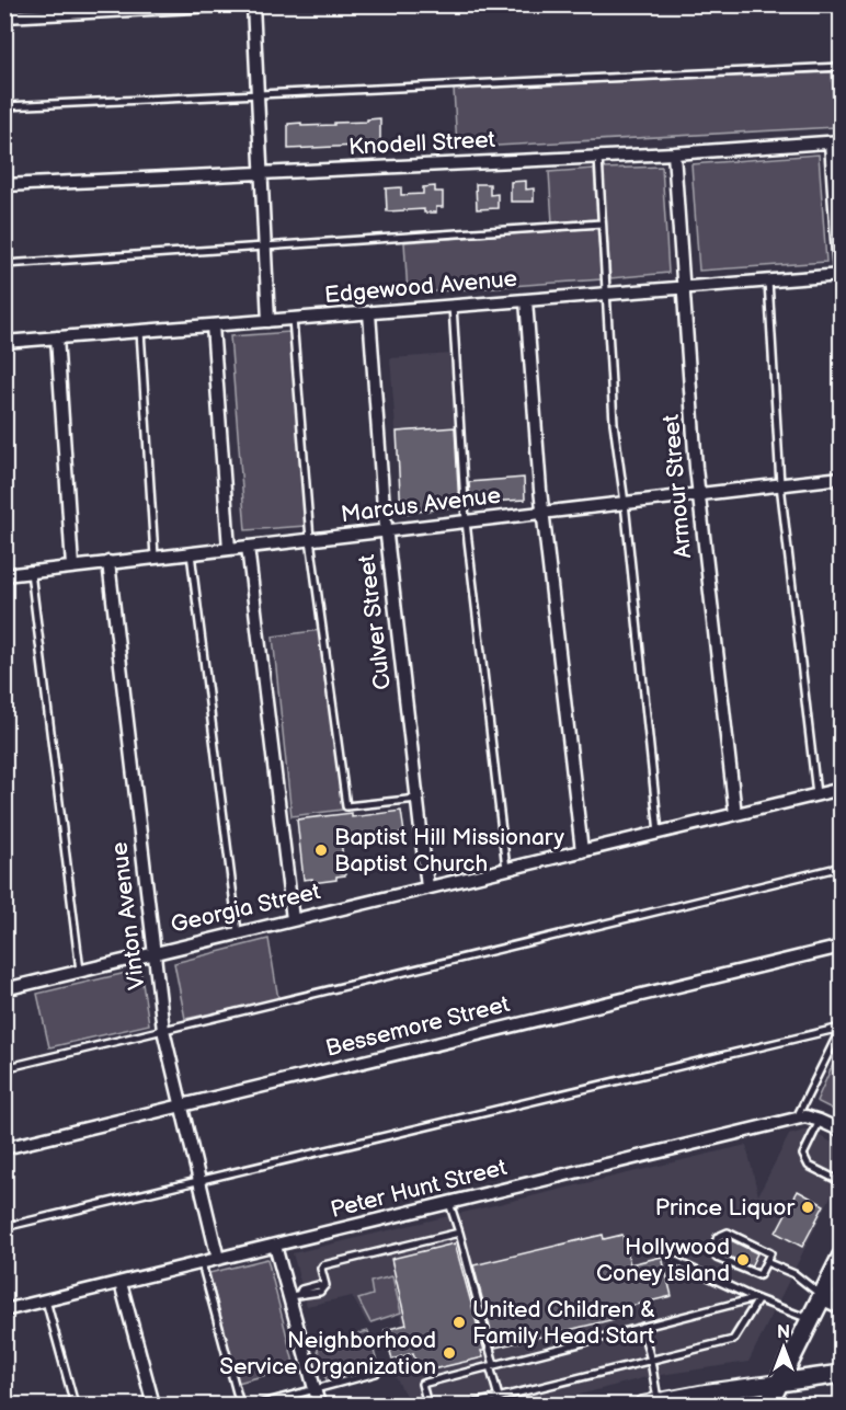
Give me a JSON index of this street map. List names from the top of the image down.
{
  "streets": {
    "street": [
      "Knodell Street",
      "Edgewood Avenue",
      "Armour Street",
      "Marcus Avenue",
      "Culver Street",
      "Georgia Street",
      "Vinton Avenue",
      "Bessemore Street",
      "Peter Hunt Street"
    ]
  },
  "crossings": [
    ["Knodell Street", "Armour Street"],
    ["Edgewood Avenue", "Armour Street"],
    ["Edgewood Avenue", "Culver Street"],
    ["Armour Street", "Marcus Avenue"],
    ["Armour Street", "Georgia Street"],
    ["Marcus Avenue", "Culver Street"],
    ["Marcus Avenue", "Vinton Avenue"],
    ["Culver Street", "Georgia Street"],
    ["Georgia Street", "Vinton Avenue"],
    ["Vinton Avenue", "Bessemore Street"],
    ["Vinton Avenue", "Peter Hunt Street"]
  ],
  "places": [
    "Baptist Hill Missionary Baptist Church",
    "Prince Liquor",
    "Hollywood Coney Island",
    "United Children & Family Head Start",
    "Neighborhood Service Organization"
  ],
  "north": "top"
}
